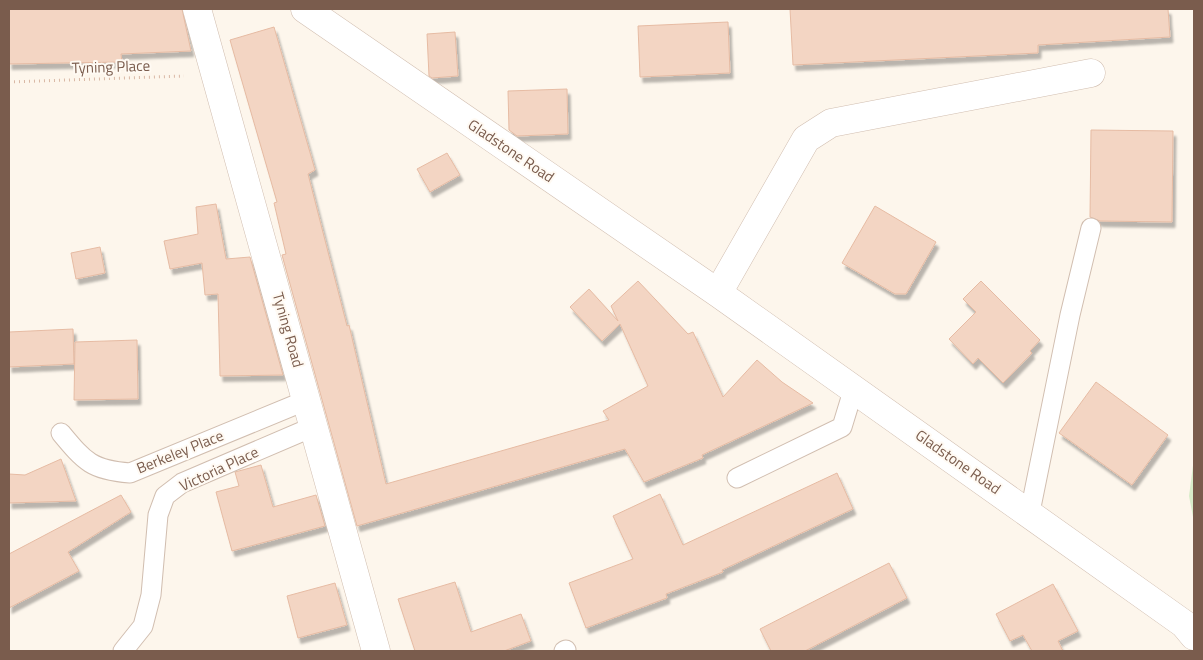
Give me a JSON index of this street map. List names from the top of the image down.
{
  "streets": {
    "street": ["Gladstone Road", "Tyning Road"],
    "lane": ["Berkeley Place", "Victoria Place"],
    "path": ["Tyning Place"]
  },
  "crossings": [
    ["Tyning Place", "Tyning Road"],
    ["Tyning Road", "Berkeley Place"],
    ["Tyning Road", "Victoria Place"]
  ]
}
